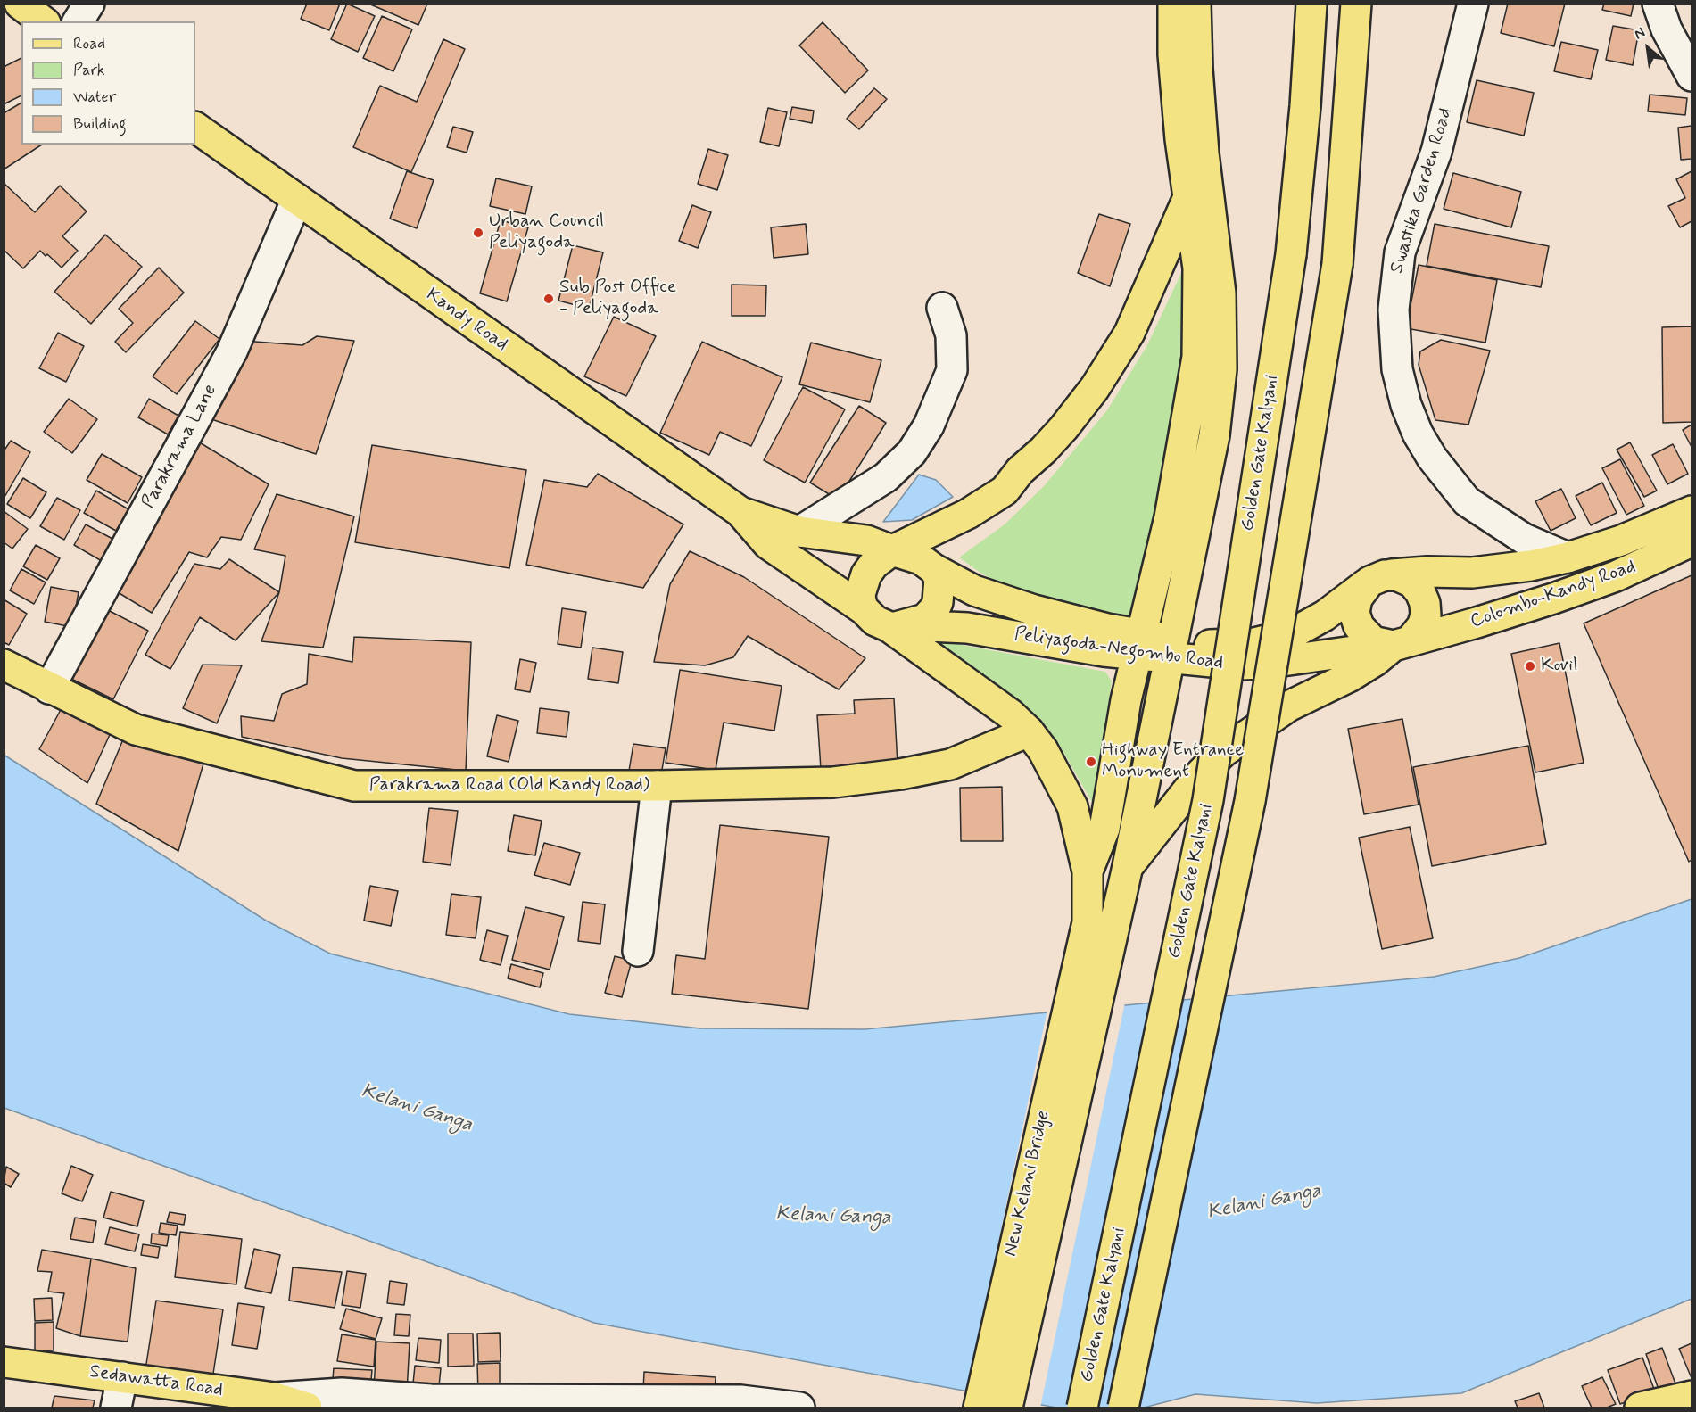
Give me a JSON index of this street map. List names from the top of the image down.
{
  "streets": {
    "main road": [
      "Kandy Road",
      "Golden Gate Kalyani",
      "Colombo-Kandy Road",
      "Peliyagoda-Negombo Road",
      "Parakrama Road (Old Kandy Road)",
      "New Kelani Bridge",
      "Sedawatta Road"
    ],
    "street": ["Swastika Garden Road", "Parakrama Lane"]
  },
  "crossings": [
    ["Swastika Garden Road", "Colombo-Kandy Road"],
    ["Kandy Road", "Parakrama Lane"],
    ["Kandy Road", "Peliyagoda-Negombo Road"],
    ["Parakrama Lane", "Parakrama Road (Old Kandy Road)"],
    ["Colombo-Kandy Road", "Peliyagoda-Negombo Road"]
  ],
  "water": ["Kelani Ganga"],
  "places": [
    "Urban Council Peliyagoda",
    "Sub Post Office - Peliyagoda",
    "Kovil",
    "Highway Entrance Monument"
  ],
  "legend": [
    "Road",
    "Park",
    "Water",
    "Building"
  ],
  "north": "top left"
}
